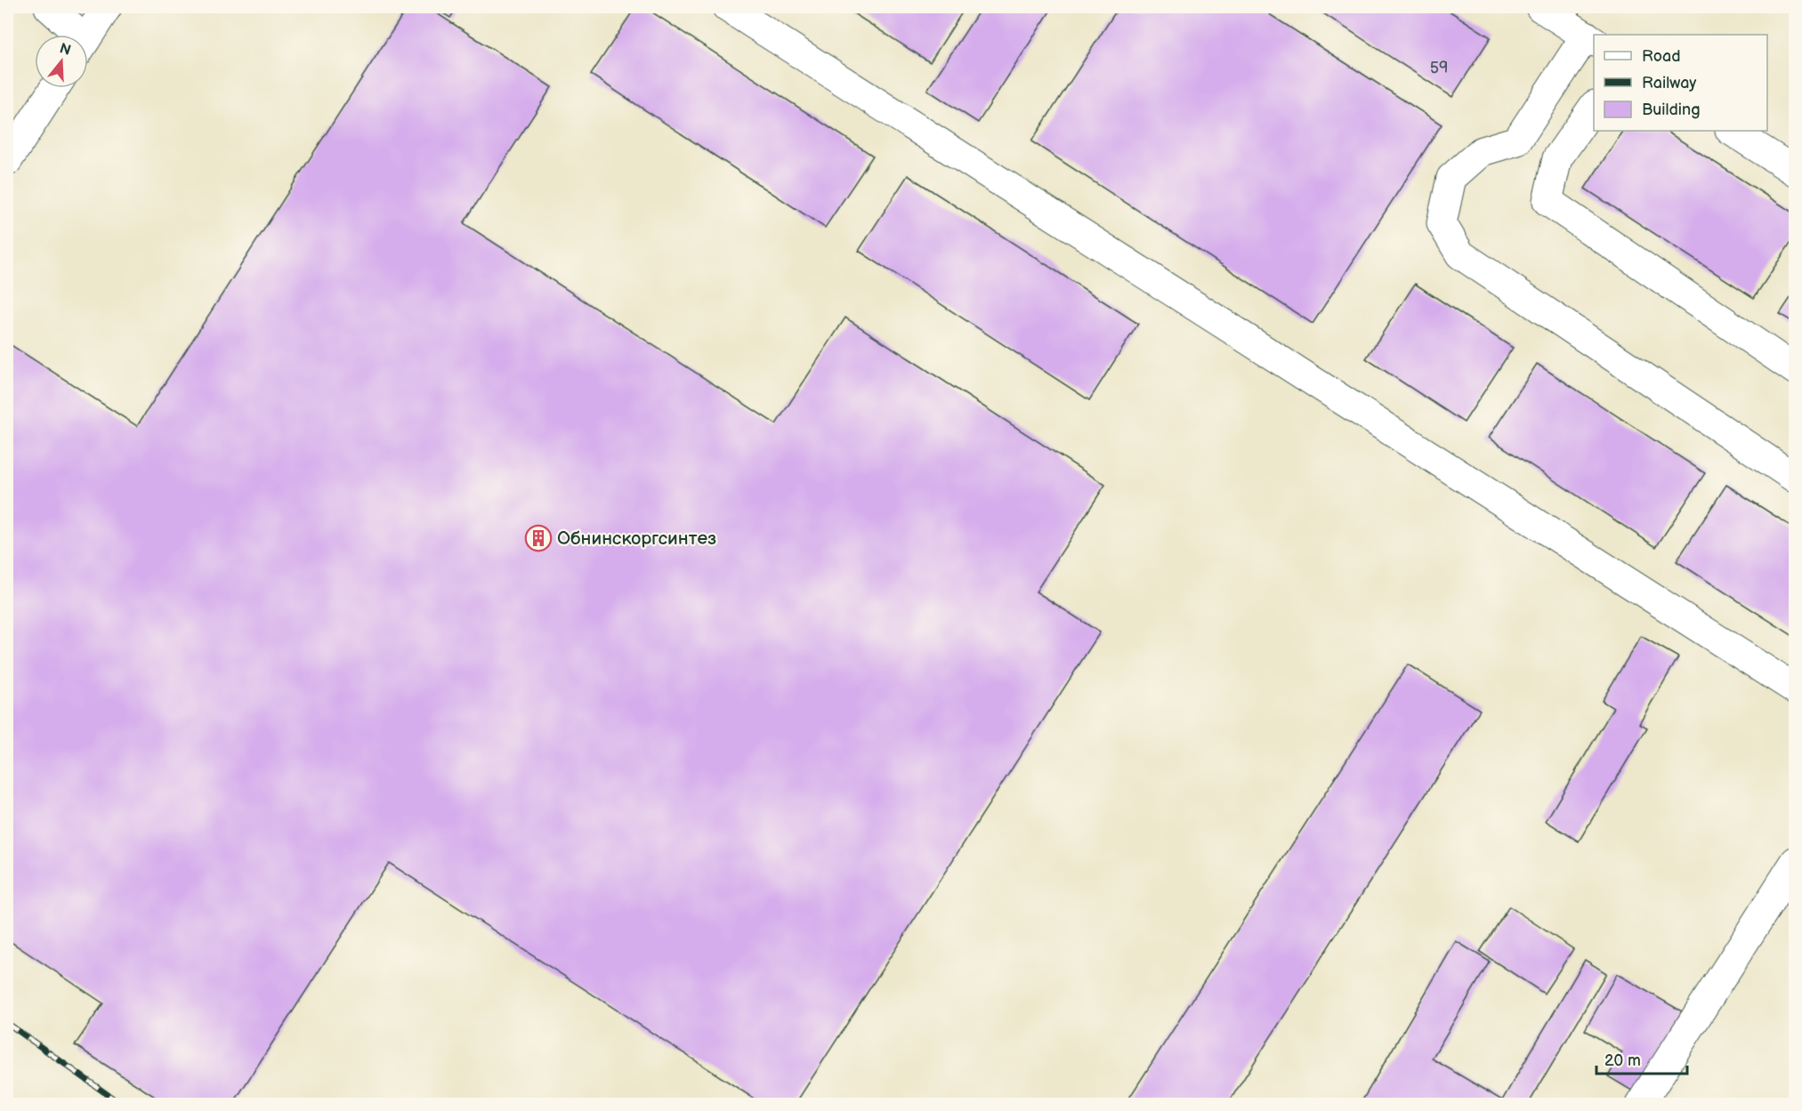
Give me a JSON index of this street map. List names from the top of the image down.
{
  "places": {
    "building": ["Обнинскоргсинтез"]
  },
  "house_numbers": ["59"],
  "legend": ["Road", "Railway", "Building"],
  "scale_bar": "20 m",
  "north": "top"
}
